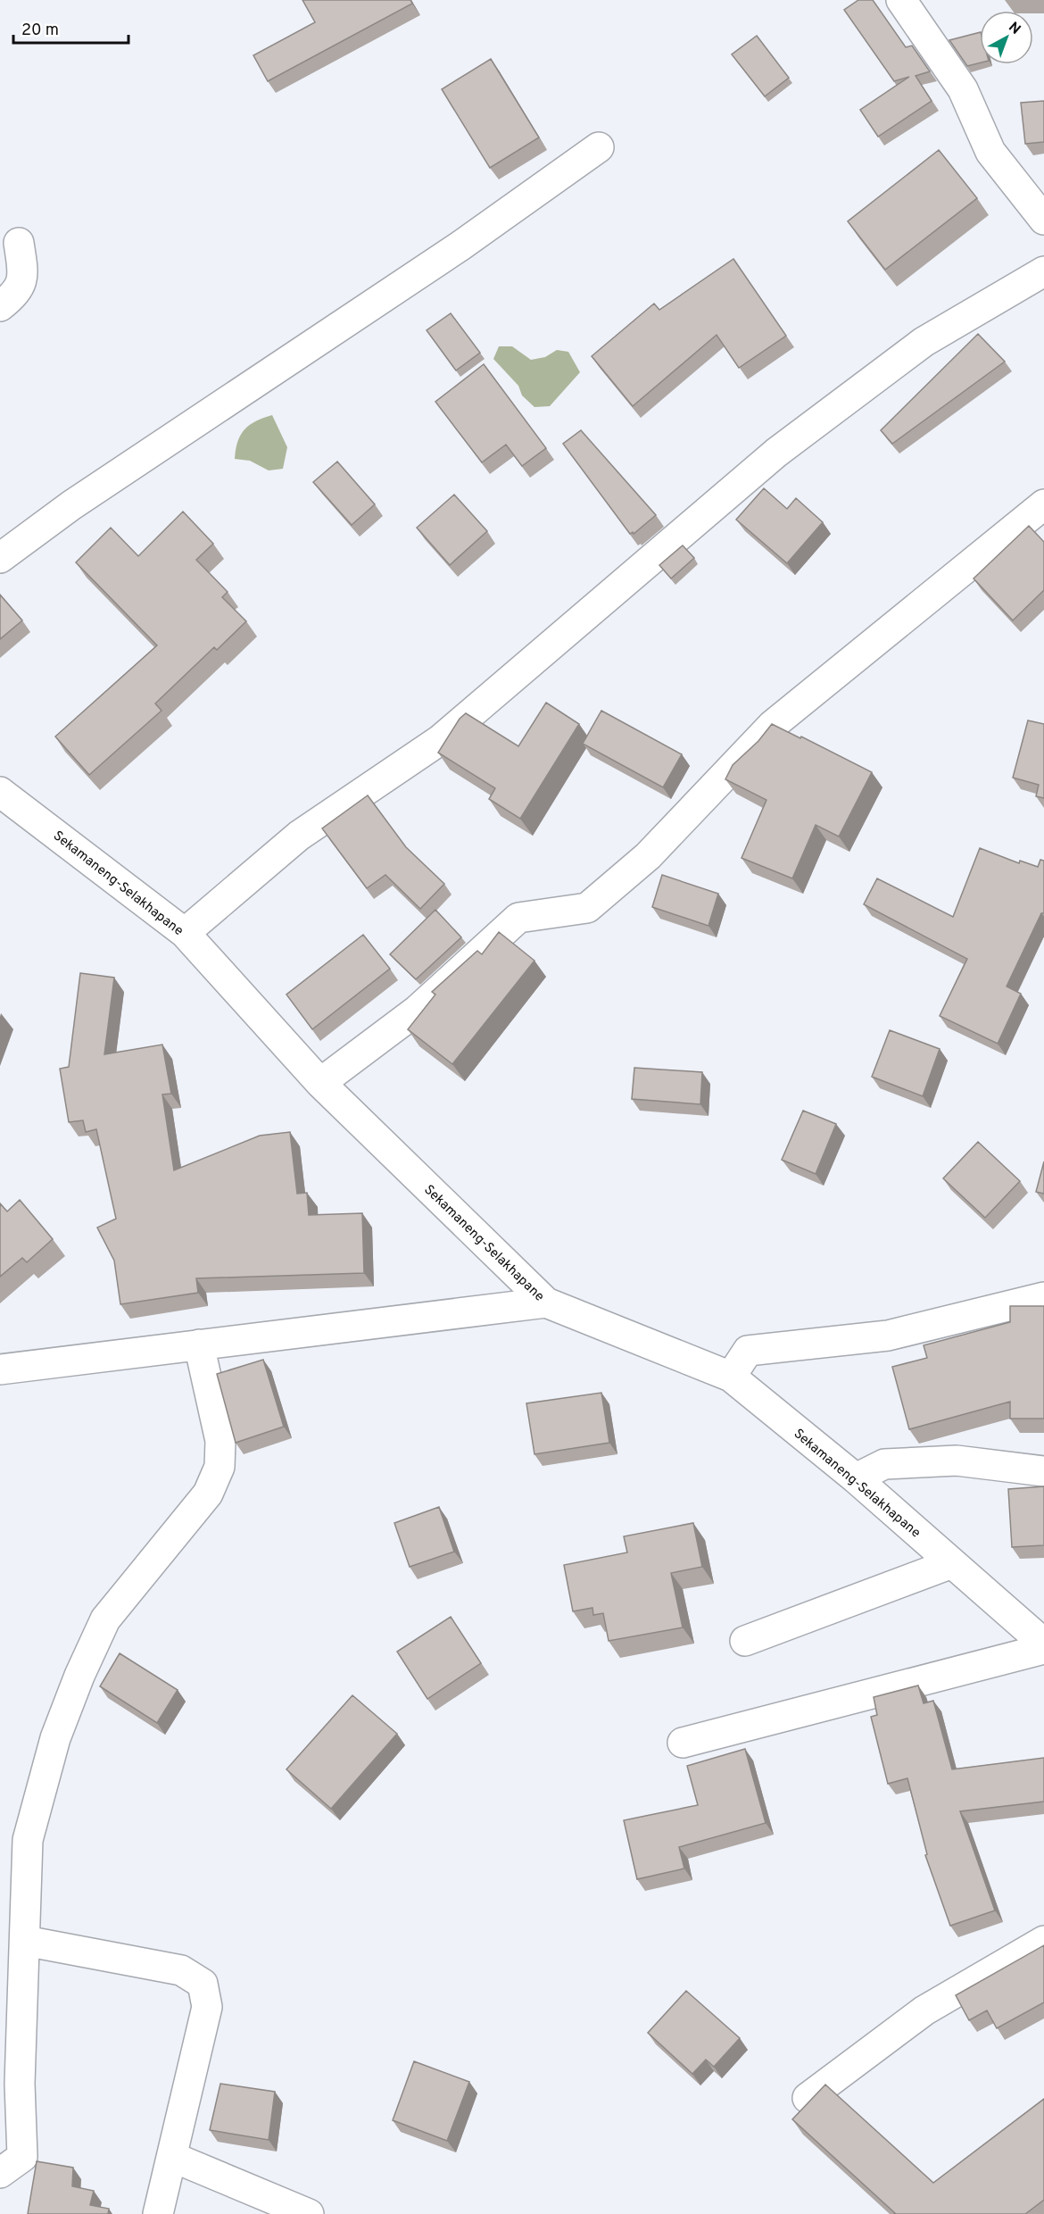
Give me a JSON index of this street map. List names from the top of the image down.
{
  "streets": {
    "street": ["Sekamaneng-Selakhapane"]
  },
  "scale_bar": "20 m",
  "north": "top right"
}
